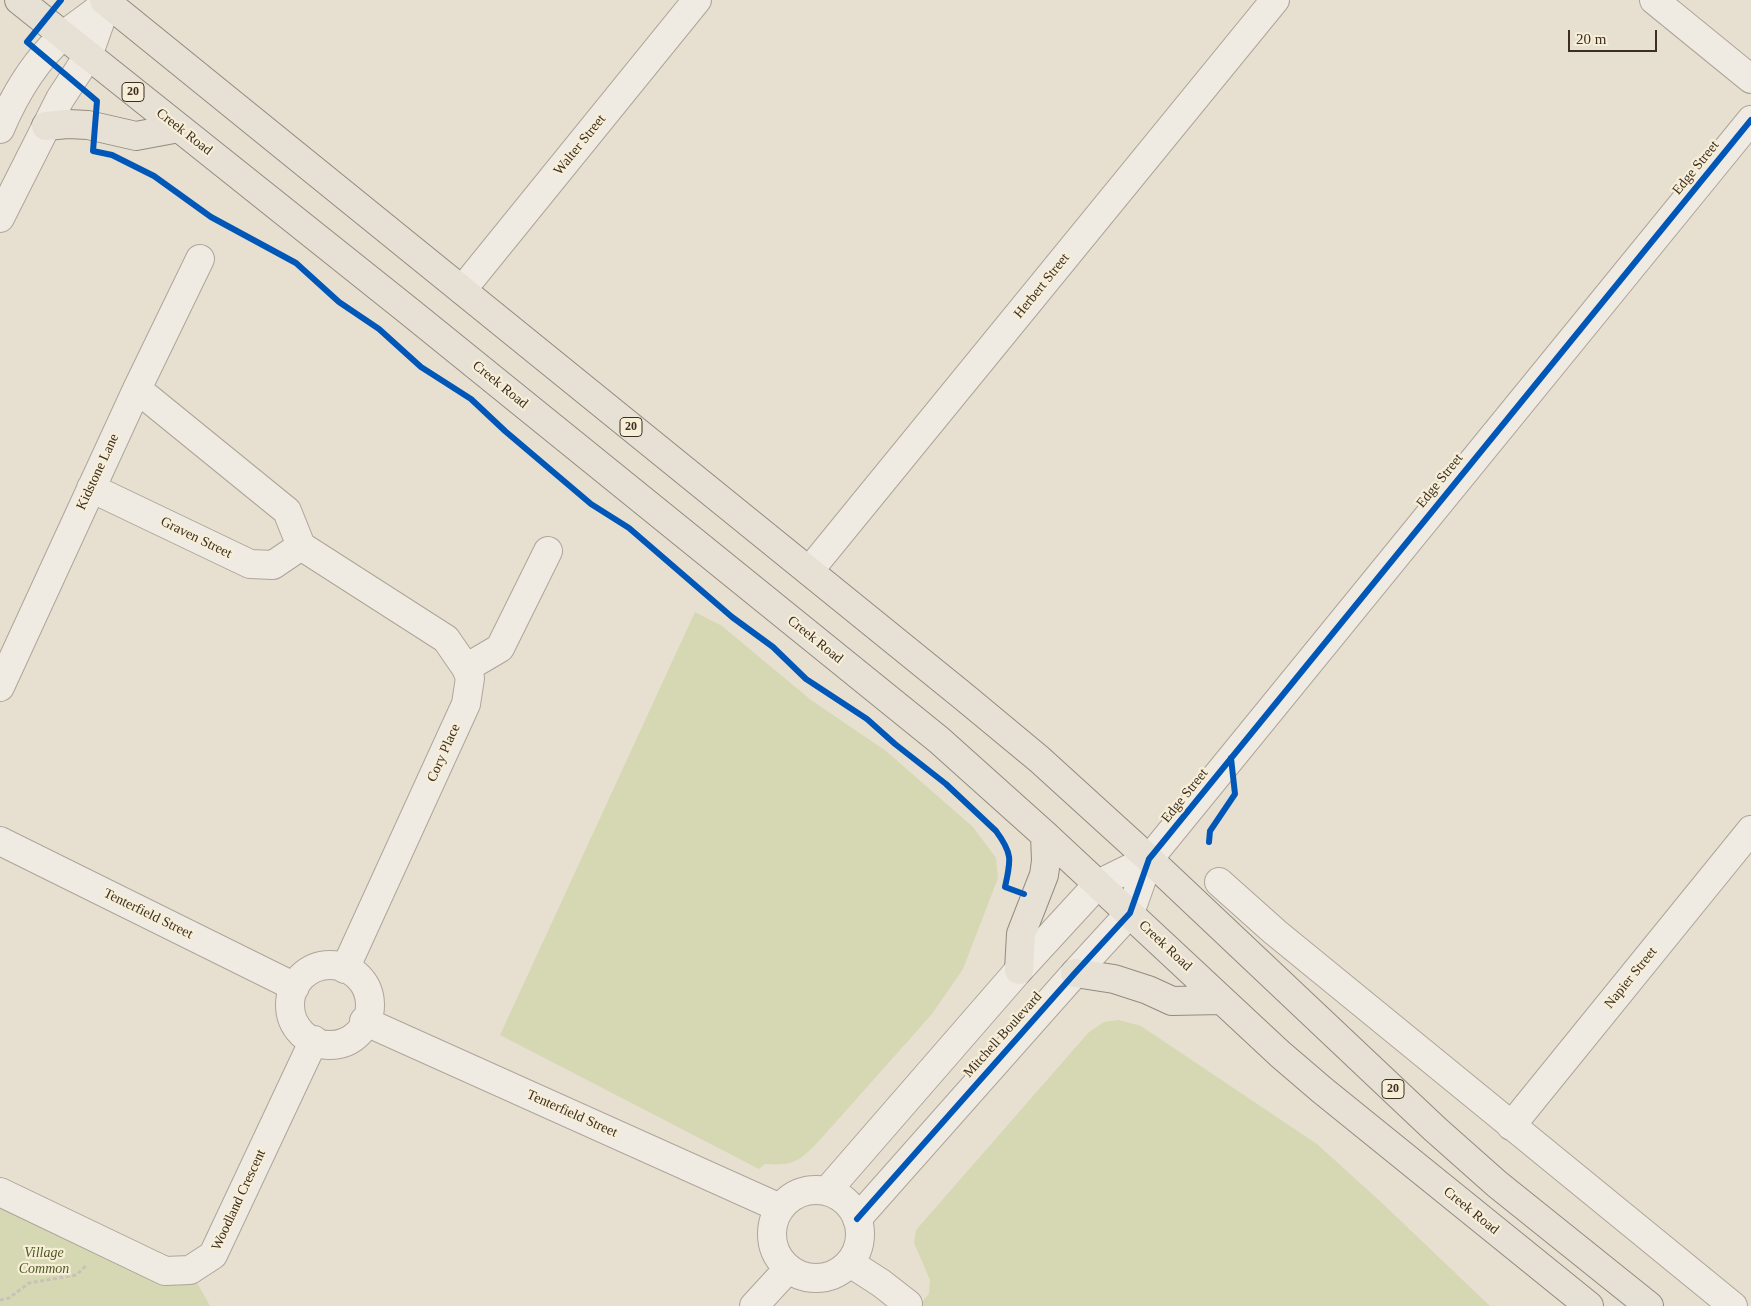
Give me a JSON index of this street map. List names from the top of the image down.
{
  "streets": {
    "main road": ["20", "Creek Road"],
    "street": [
      "Walter Street",
      "Edge Street",
      "Herbert Street",
      "Kidstone Lane",
      "Graven Street",
      "Cory Place",
      "Tenterfield Street",
      "Napier Street",
      "Mitchell Boulevard",
      "Woodland Crescent"
    ]
  },
  "crossings": [
    ["20", "Walter Street"],
    ["20", "Edge Street"],
    ["20", "Herbert Street"],
    ["20", "Mitchell Boulevard"],
    ["Creek Road", "Mitchell Boulevard"],
    ["Edge Street", "Mitchell Boulevard"],
    ["Kidstone Lane", "Graven Street"],
    ["Cory Place", "Tenterfield Street"],
    ["Cory Place", "Woodland Crescent"],
    ["Tenterfield Street", "Mitchell Boulevard"],
    ["Tenterfield Street", "Woodland Crescent"]
  ],
  "parks": ["Village Common"],
  "scale_bar": "20 m"
}
